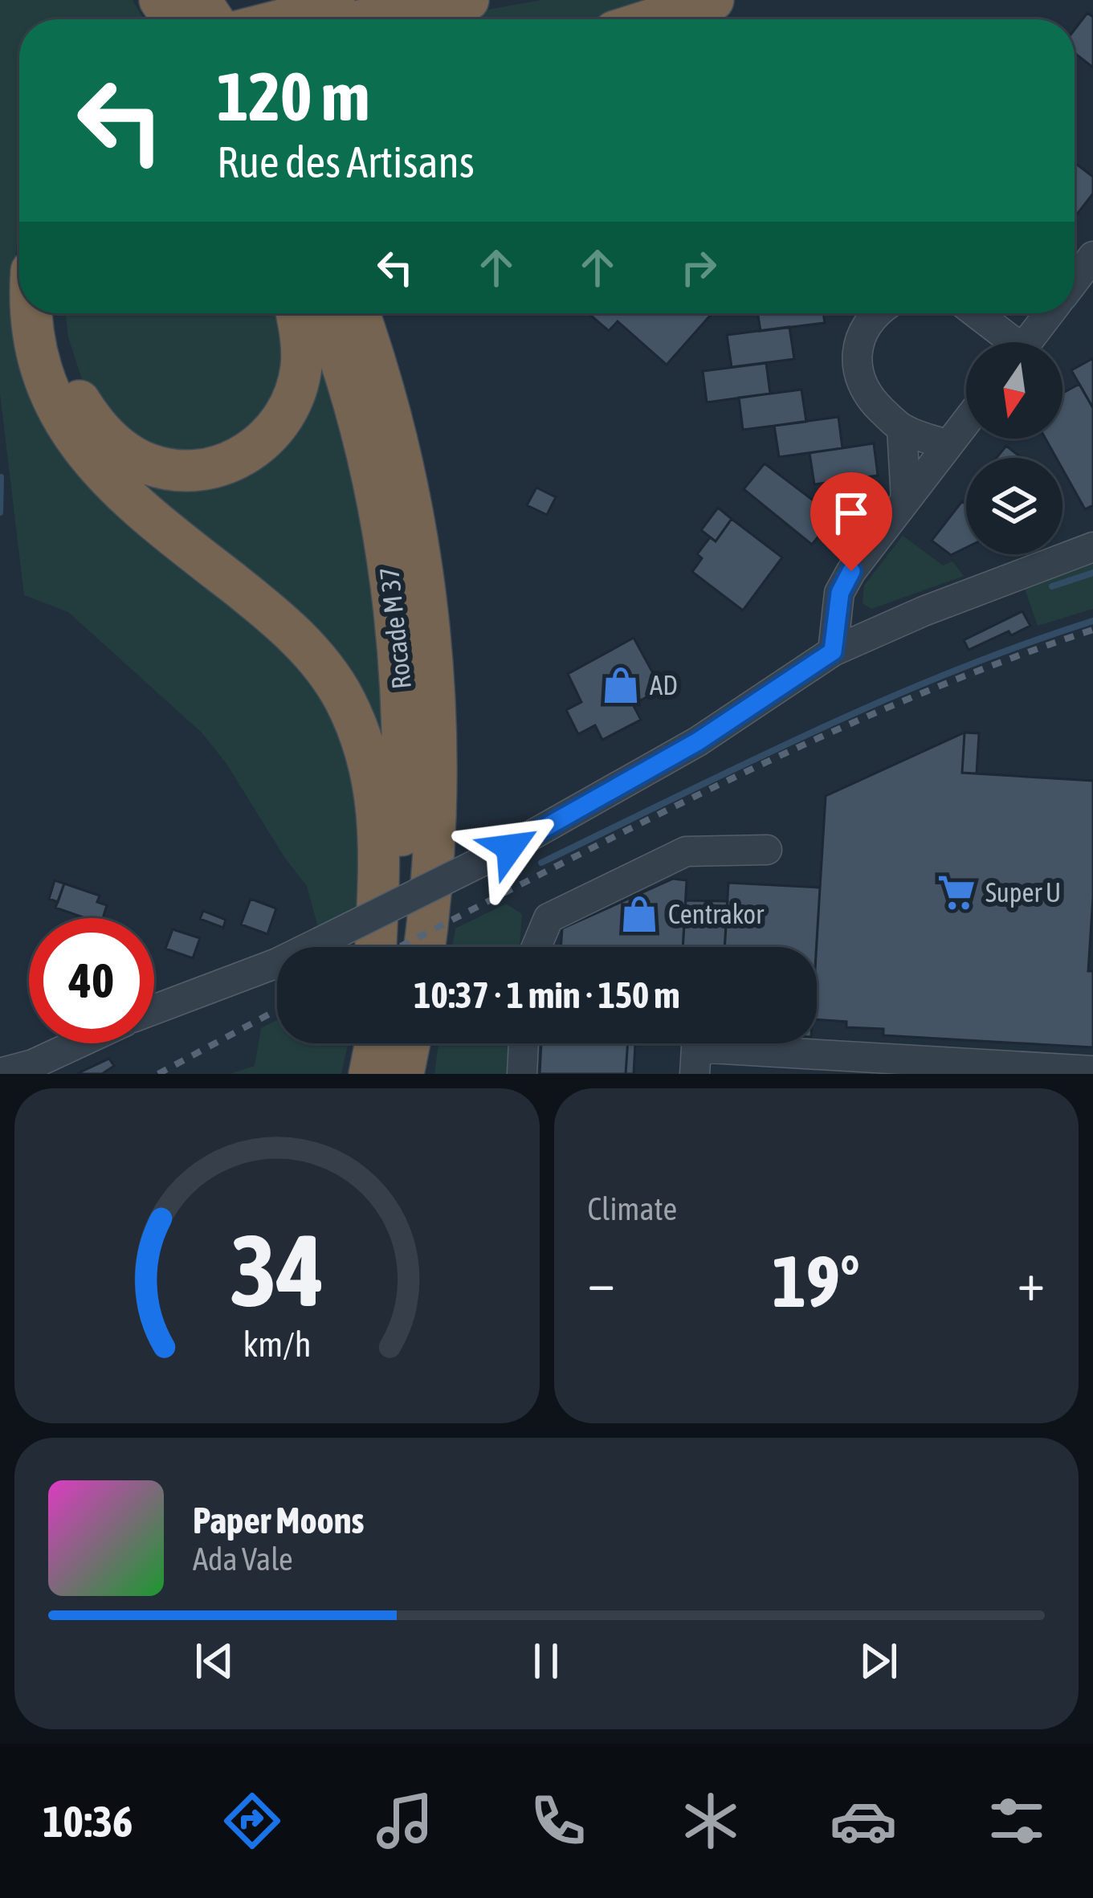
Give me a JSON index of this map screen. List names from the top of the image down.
{
  "streets": {
    "highway": ["Rocade M 37"]
  },
  "places": {
    "shop": ["AD", "Centrakor"],
    "supermarket": ["Super U"]
  },
  "north": "bottom",
  "page": {
    "turn": ["120 m", "Rue des Artisans"],
    "limit": "40",
    "trip": "10:37 · 1 min · 150 m",
    "tile": "Climate",
    "heat": ["−", "19°", "+"],
    "song": ["Paper Moons", "Ada Vale"],
    "tabs": "10:36",
    "gauge": ["34", "km/h"]
  }
}
